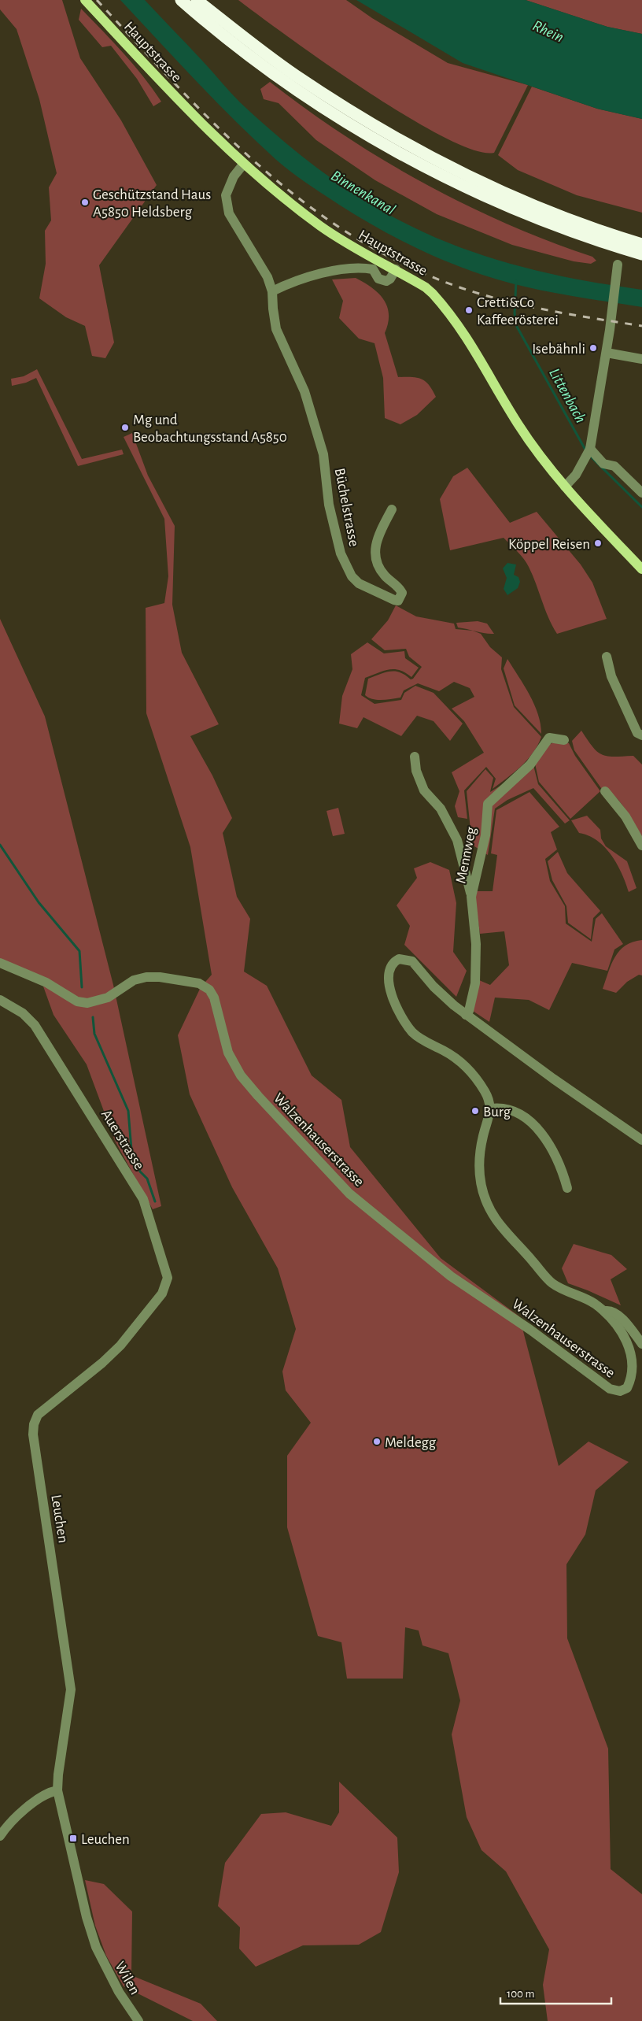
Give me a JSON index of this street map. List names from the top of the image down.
{
  "streets": {
    "main road": ["Hauptstrasse"],
    "street": [
      "Büchelstrasse",
      "Mennweg",
      "Auerstrasse",
      "Walzenhauserstrasse",
      "Leuchen",
      "Wilen"
    ]
  },
  "crossings": [
    ["Hauptstrasse", "Büchelstrasse"],
    ["Auerstrasse", "Leuchen"],
    ["Leuchen", "Wilen"]
  ],
  "water": ["Rhein", "Binnenkanal", "Littenbach"],
  "places": {
    "other": [
      "Geschützstand Haus A5850 Heldsberg",
      "Cretti&Co Kaffeerösterei",
      "Isebähnli",
      "Mg und Beobachtungsstand A5850",
      "Köppel Reisen",
      "Burg",
      "Meldegg"
    ],
    "transit": ["Leuchen"]
  },
  "scale_bar": "100 m"
}
